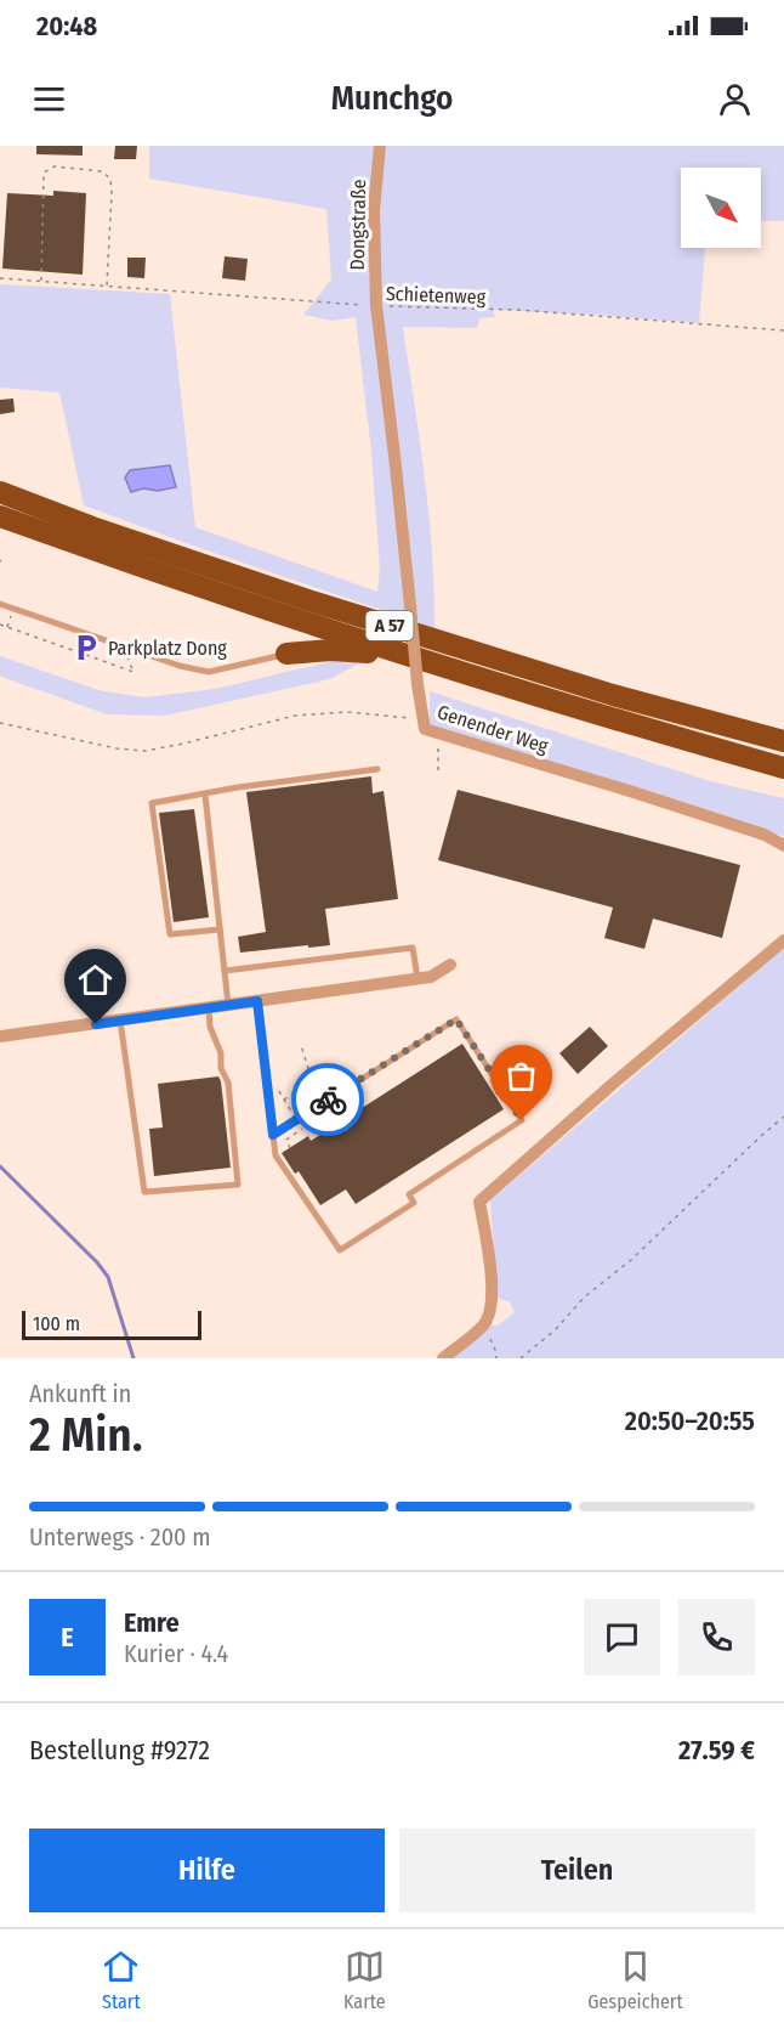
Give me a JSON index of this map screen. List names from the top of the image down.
{
  "streets": {
    "highway": ["A 57"],
    "street": ["Dongstraße", "Genender Weg"],
    "path": ["Schietenweg"]
  },
  "crossings": [
    ["Dongstraße", "Schietenweg"],
    ["Dongstraße", "Genender Weg"],
    ["Schietenweg", "Genender Weg"]
  ],
  "places": {
    "parking": ["Parkplatz Dong"]
  },
  "scale_bar": "100 m",
  "north": "bottom right",
  "page": {
    "status": "20:48",
    "header": "Munchgo",
    "scale": "100 m",
    "heading": ["2 Min.", "Ankunft in", "20:50–20:55"],
    "panel": [
      "Emre",
      "Kurier · 4.4",
      "Bestellung #9272",
      "27.59 €"
    ],
    "bar": "Unterwegs · 200 m",
    "round": "E",
    "buttons": ["Hilfe", "Teilen"],
    "tabs": ["Start", "Karte", "Gespeichert"]
  }
}
